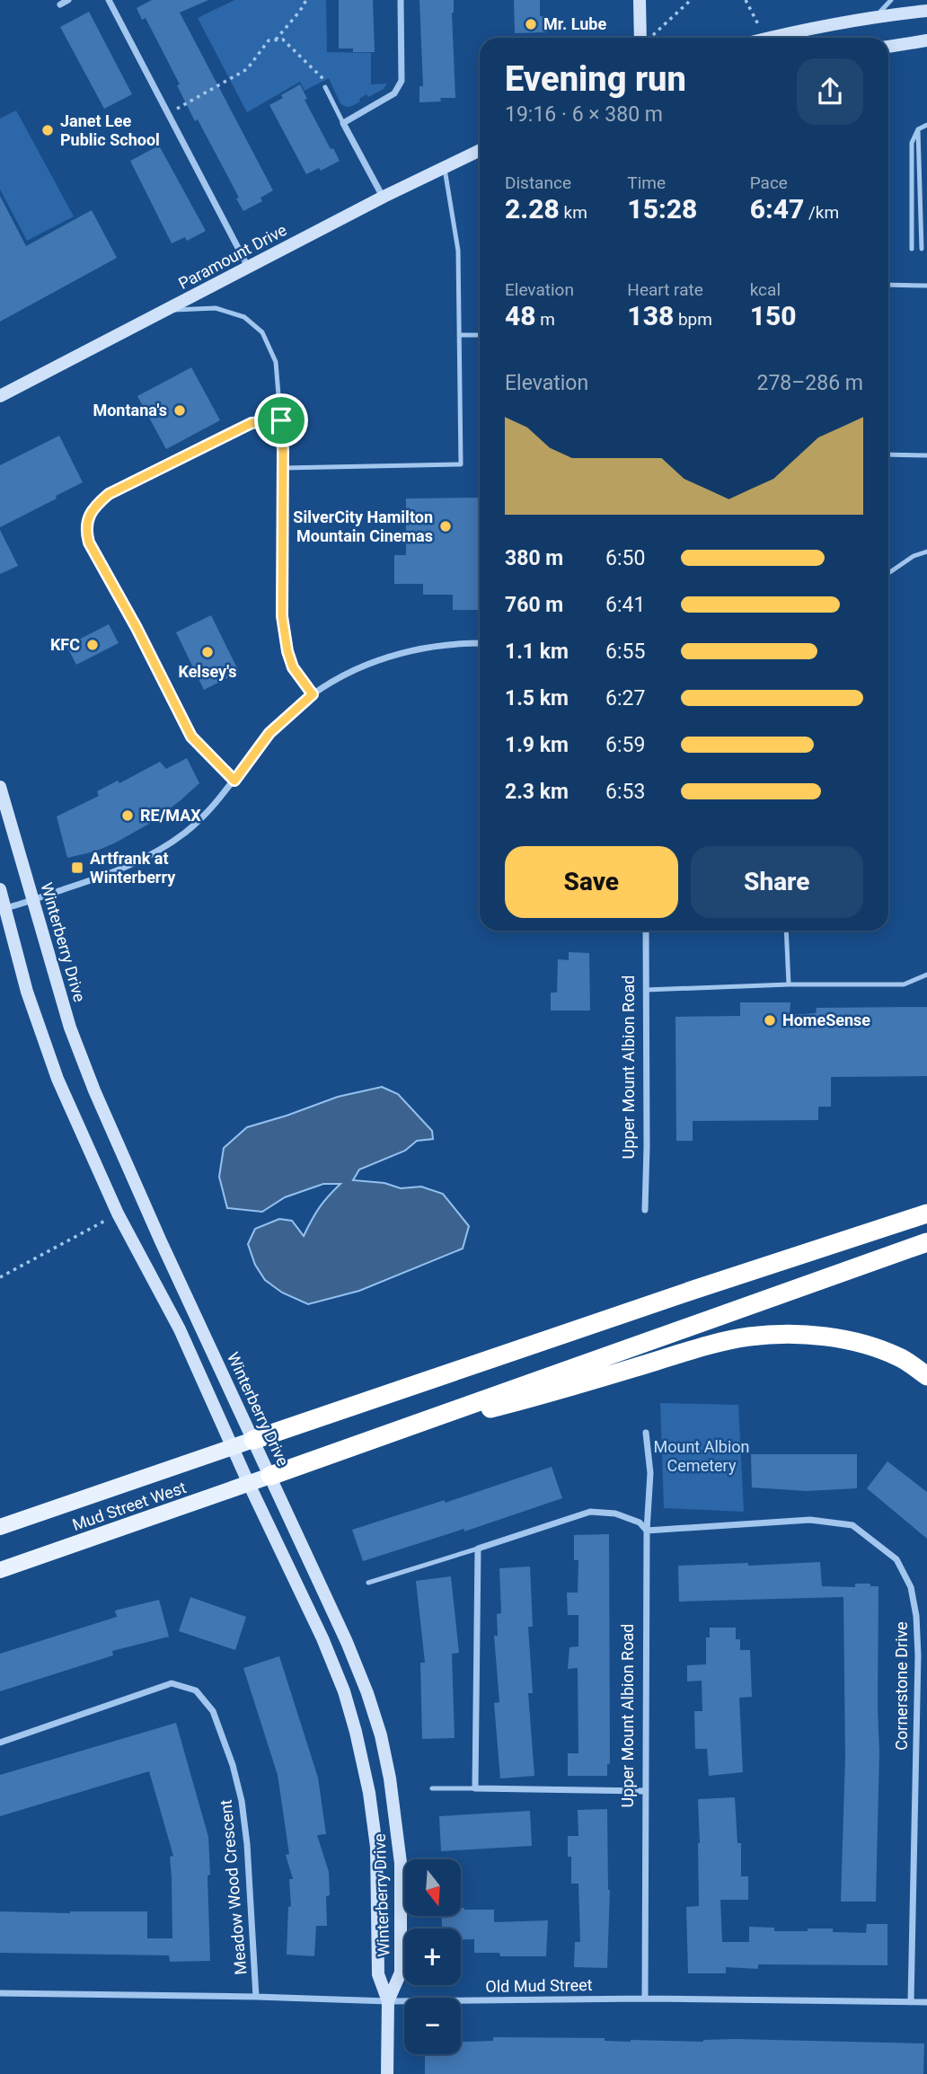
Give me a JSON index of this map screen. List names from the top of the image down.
{
  "streets": {
    "main road": ["Mud Street West"],
    "street": [
      "Paramount Drive",
      "Winterberry Drive",
      "Upper Mount Albion Road",
      "Cornerstone Drive",
      "Meadow Wood Crescent",
      "Old Mud Street"
    ]
  },
  "crossings": [
    ["Winterberry Drive", "Mud Street West"],
    ["Winterberry Drive", "Old Mud Street"],
    ["Upper Mount Albion Road", "Cornerstone Drive"],
    ["Upper Mount Albion Road", "Old Mud Street"],
    ["Cornerstone Drive", "Old Mud Street"],
    ["Meadow Wood Crescent", "Old Mud Street"]
  ],
  "parks": ["Mount Albion Cemetery"],
  "places": {
    "other": [
      "Mr. Lube",
      "Janet Lee Public School",
      "Montana's",
      "SilverCity Hamilton Mountain Cinemas",
      "KFC",
      "Kelsey's",
      "RE/MAX",
      "HomeSense"
    ],
    "transit": ["Artfrank at Winterberry"]
  },
  "north": "bottom",
  "page": {
    "heading": ["Evening run", "19:16 · 6 × 380 m"],
    "stats": [
      ["Distance", "2.28 km"],
      ["Time", "15:28"],
      ["Pace", "6:47 /km"],
      ["Elevation", "48 m"],
      ["Heart rate", "138 bpm"],
      ["kcal", "150"]
    ],
    "chart": ["Elevation", "278–286 m"],
    "list": [
      {
        "name": "380 m",
        "note": "6:50"
      },
      {
        "name": "760 m",
        "note": "6:41"
      },
      {
        "name": "1.1 km",
        "note": "6:55"
      },
      {
        "name": "1.5 km",
        "note": "6:27"
      },
      {
        "name": "1.9 km",
        "note": "6:59"
      },
      {
        "name": "2.3 km",
        "note": "6:53"
      }
    ],
    "buttons": ["Save", "Share"],
    "map_buttons": ["+", "−"]
  }
}
